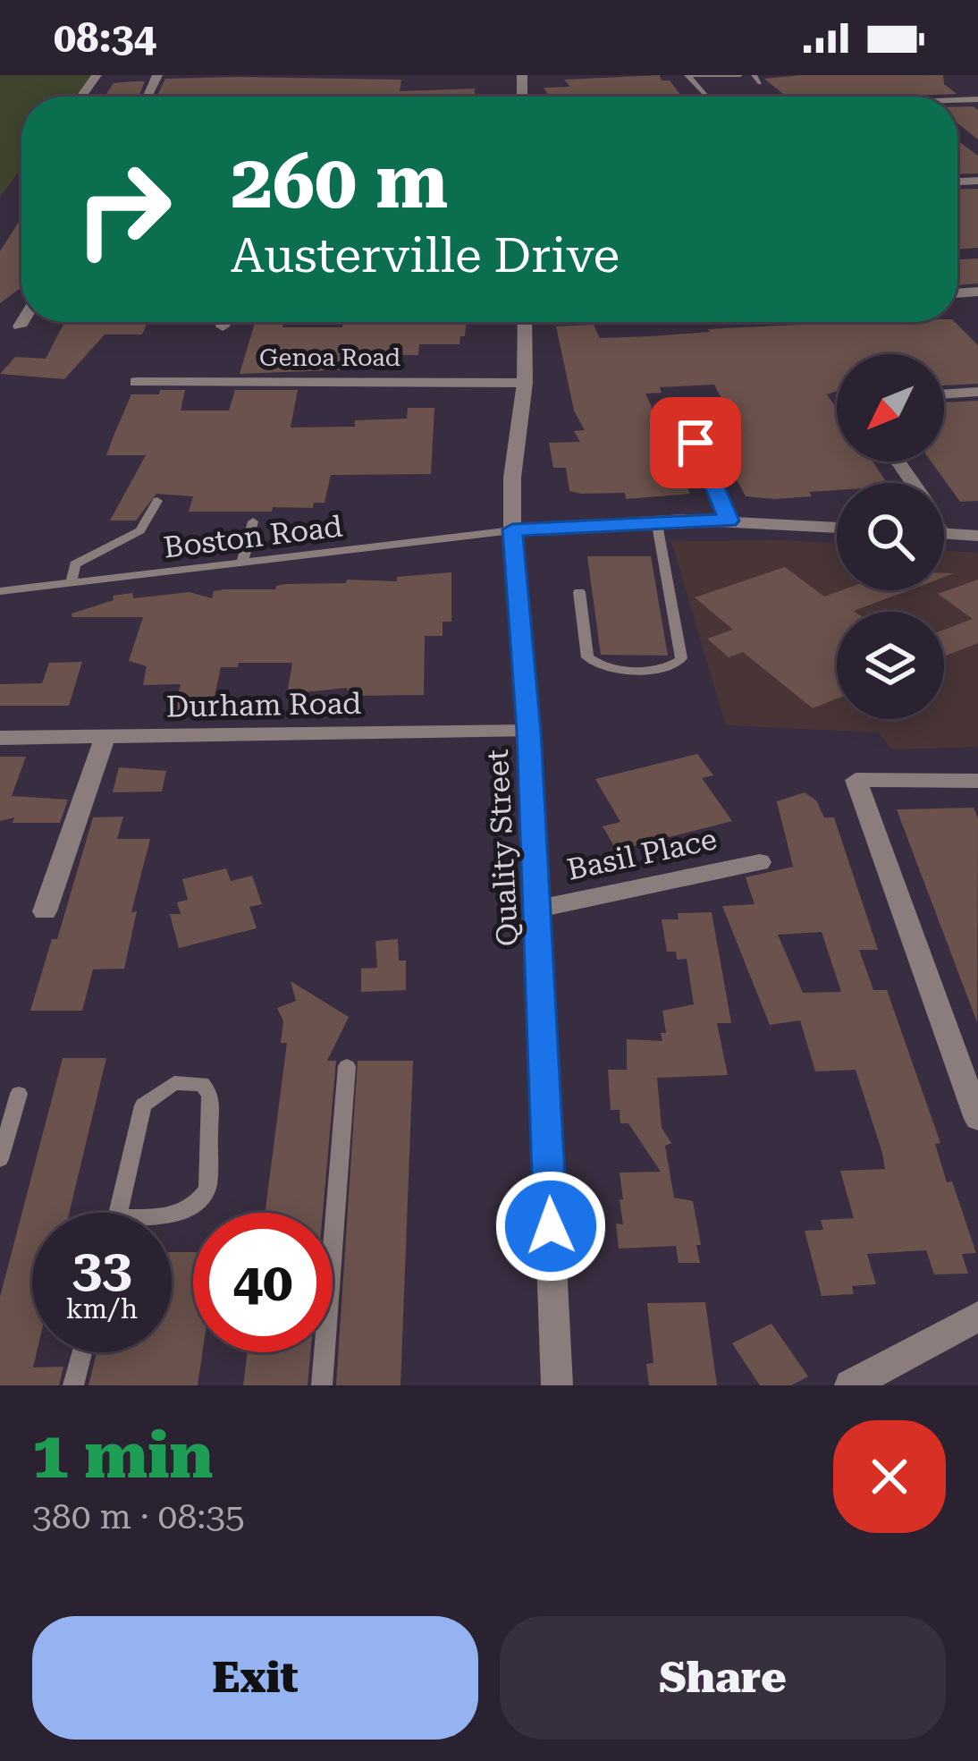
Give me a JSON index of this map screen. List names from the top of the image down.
{
  "streets": {
    "street": [
      "Genoa Road",
      "Durham Road",
      "Quality Street",
      "Basil Place"
    ],
    "lane": ["Boston Road"]
  },
  "crossings": [
    ["Genoa Road", "Quality Street"],
    ["Boston Road", "Quality Street"],
    ["Durham Road", "Quality Street"],
    ["Quality Street", "Basil Place"]
  ],
  "north": "bottom left",
  "page": {
    "status": "08:34",
    "turn": ["260 m", "Austerville Drive"],
    "speed": "33 km/h",
    "limit": "40",
    "heading": ["1 min", "380 m · 08:35"],
    "buttons": ["Exit", "Share"]
  }
}
